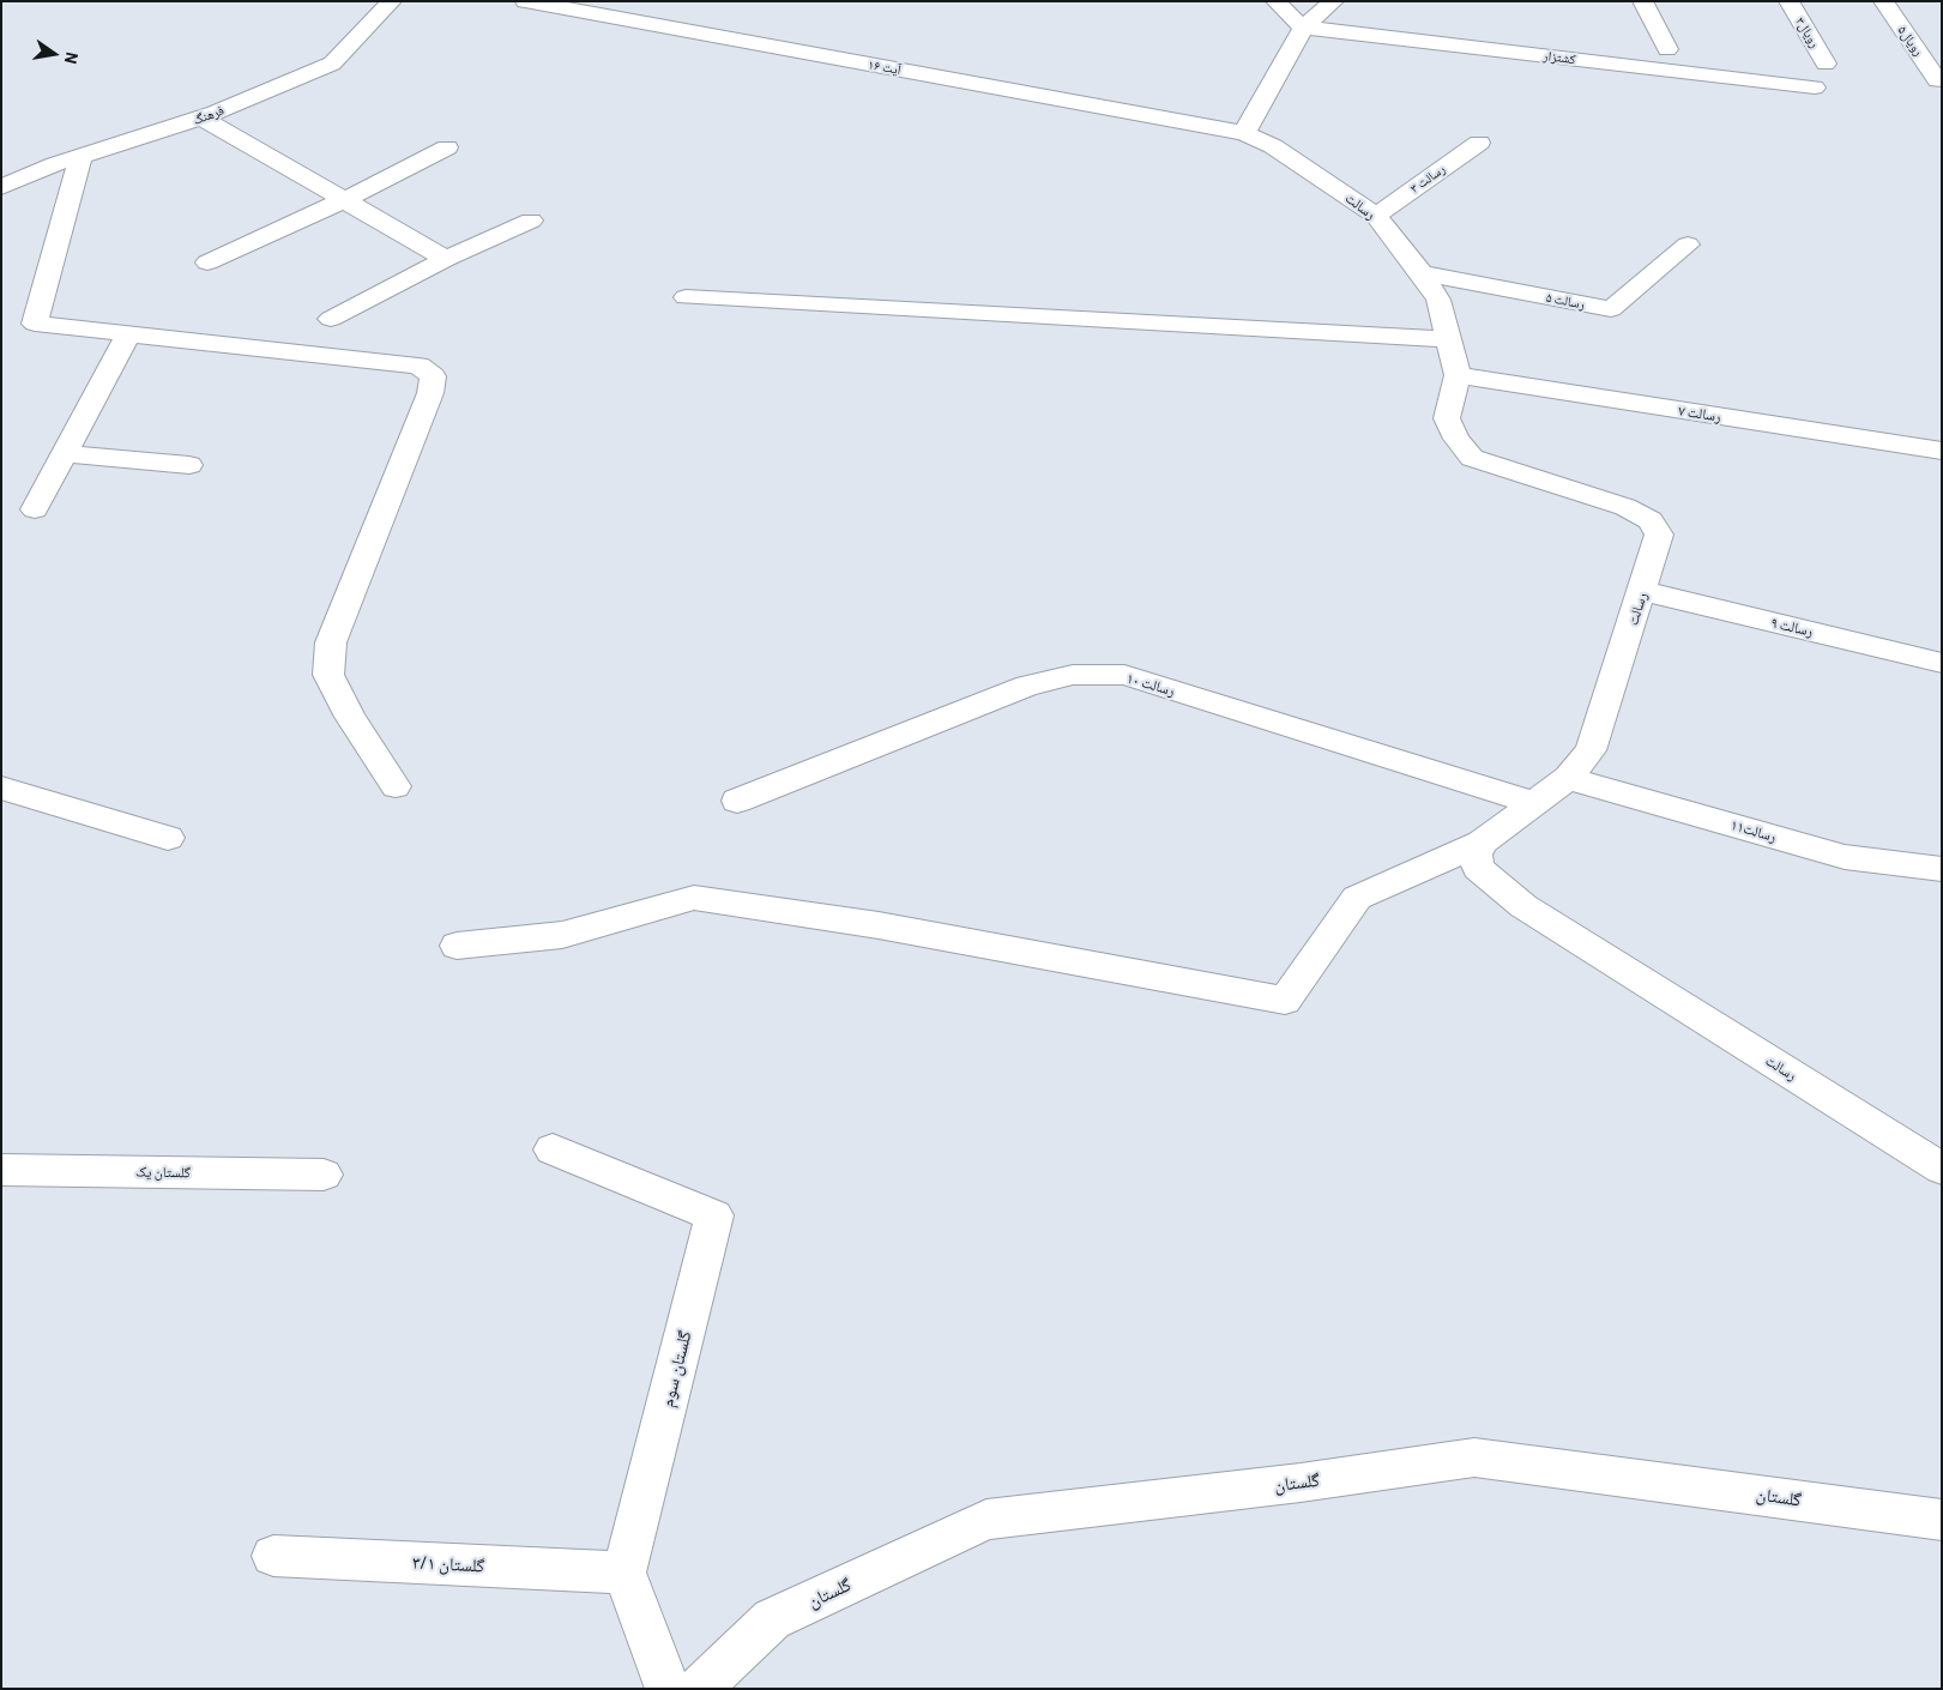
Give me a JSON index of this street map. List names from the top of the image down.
{
  "streets": {
    "street": [
      "رویال۳",
      "رویال۵",
      "کشتزار",
      "آیت ۱۶",
      "فرهنگ",
      "رسالت ۳",
      "رسالت",
      "رسالت ۵",
      "رسالت ۷",
      "رسالت ۹",
      "رسالت ۱۰",
      "رسالت۱۱",
      "گلستان یک",
      "گلستان سوم",
      "گلستان",
      "گلستان ۳/۱"
    ]
  },
  "crossings": [
    ["آیت ۱۶", "رسالت"],
    ["رسالت ۳", "رسالت"],
    ["رسالت", "رسالت ۵"],
    ["رسالت", "رسالت ۷"],
    ["رسالت", "رسالت ۹"],
    ["رسالت", "رسالت ۱۰"],
    ["رسالت", "رسالت۱۱"],
    ["گلستان سوم", "گلستان ۳/۱"]
  ],
  "north": "right"
}
